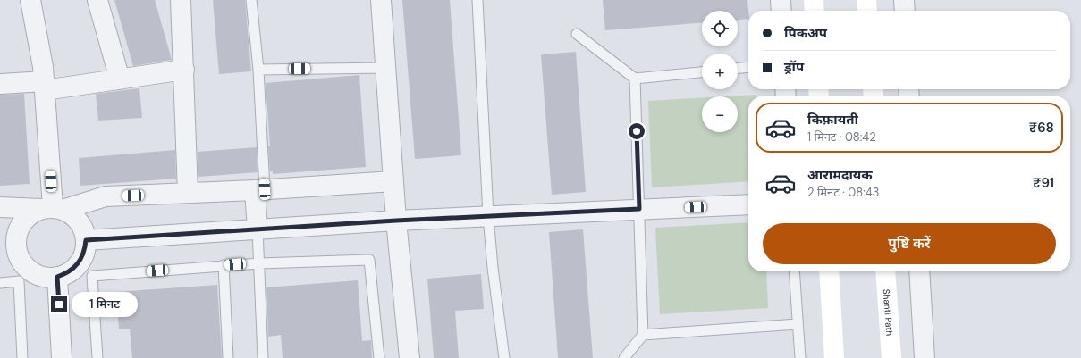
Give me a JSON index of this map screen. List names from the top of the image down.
{
  "streets": {
    "main road": ["Shanti Path"]
  },
  "page": {
    "map_buttons": ["+", "−"],
    "banner": ["पिकअप", "ड्रॉप"],
    "list": [
      {
        "name": "किफ़ायती",
        "note": "1 मिनट · 08:42",
        "value": "₹68"
      },
      {
        "name": "आरामदायक",
        "note": "2 मिनट · 08:43",
        "value": "₹91"
      }
    ],
    "buttons": "पुष्टि करें",
    "bubble": "1 मिनट"
  }
}
